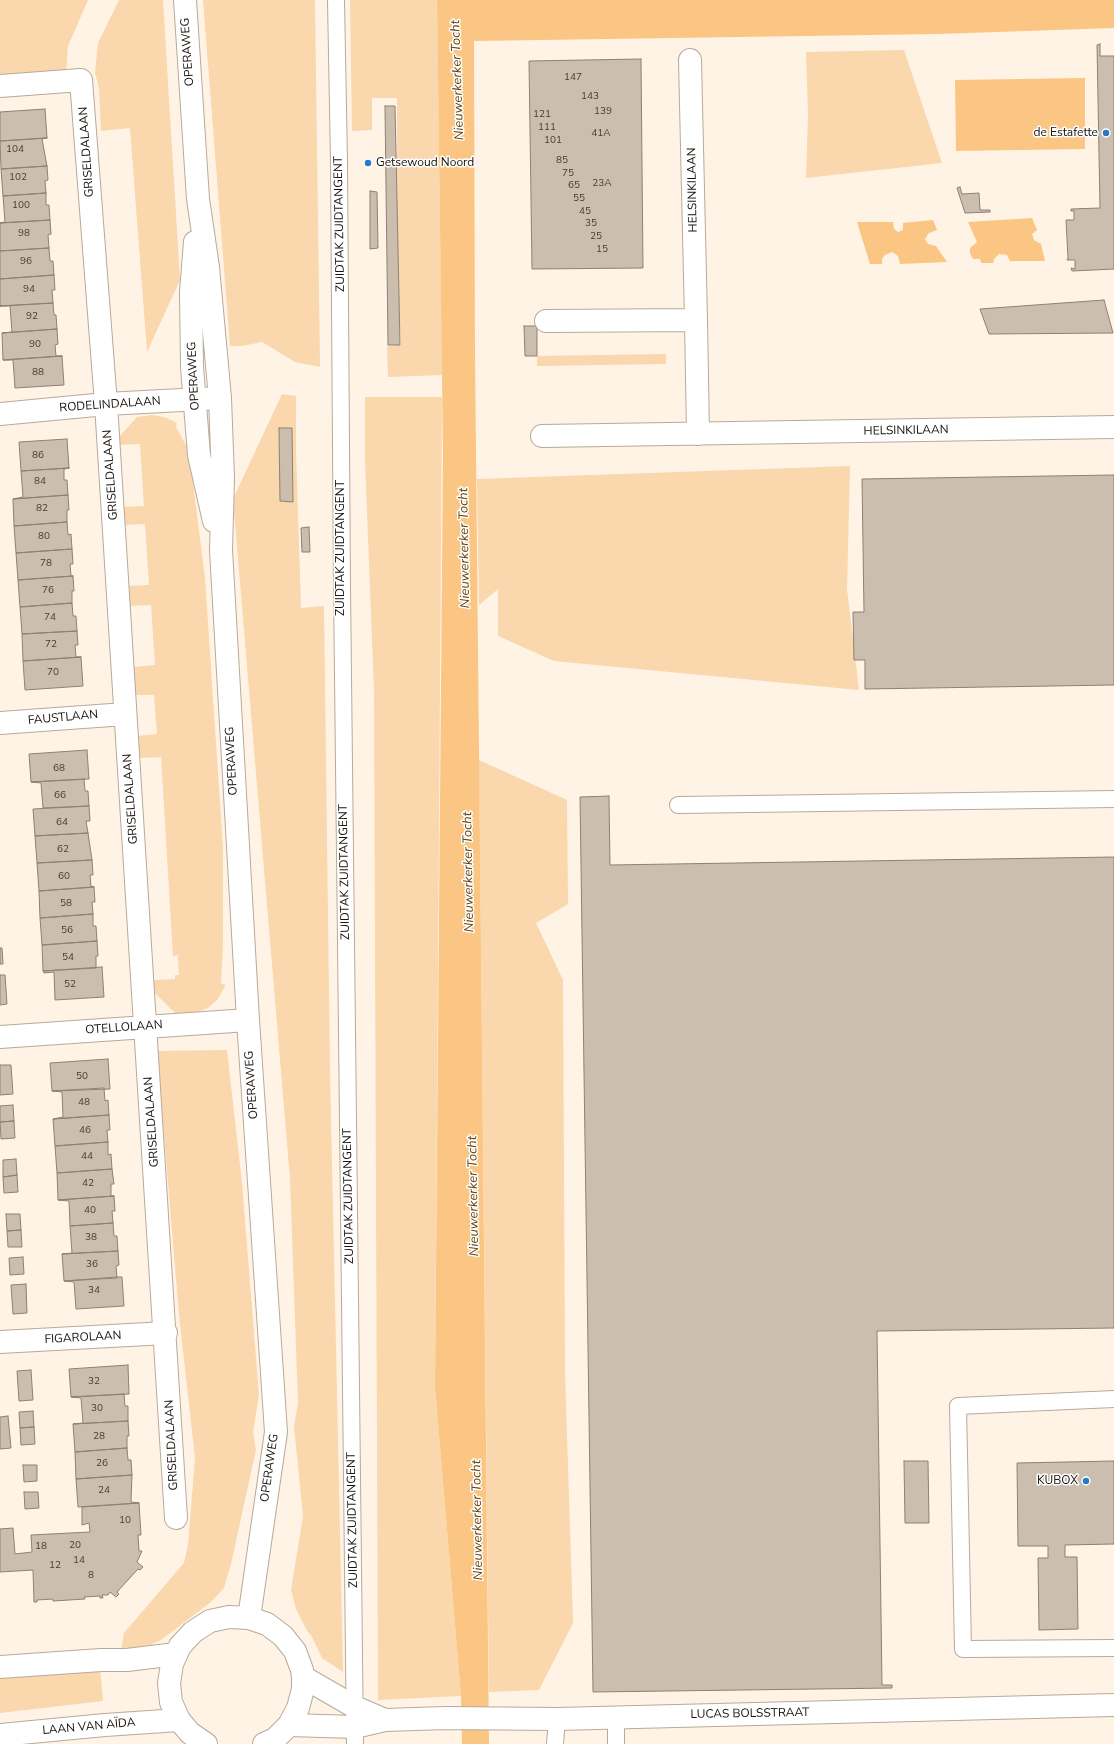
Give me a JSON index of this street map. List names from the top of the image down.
{
  "streets": {
    "street": [
      "OPERAWEG",
      "GRISELDALAAN",
      "HELSINKILAAN",
      "RODELINDALAAN",
      "FAUSTLAAN",
      "OTELLOLAAN",
      "FIGAROLAAN",
      "LUCAS BOLSSTRAAT",
      "LAAN VAN AÏDA"
    ],
    "lane": ["ZUIDTAK ZUIDTANGENT"]
  },
  "crossings": [
    ["OPERAWEG", "RODELINDALAAN"],
    ["OPERAWEG", "OTELLOLAAN"],
    ["GRISELDALAAN", "RODELINDALAAN"],
    ["GRISELDALAAN", "FAUSTLAAN"],
    ["GRISELDALAAN", "OTELLOLAAN"],
    ["GRISELDALAAN", "FIGAROLAAN"],
    ["ZUIDTAK ZUIDTANGENT", "LUCAS BOLSSTRAAT"]
  ],
  "water": ["Nieuwerkerker Tocht"],
  "places": ["de Estafette", "Getsewoud Noord", "KUBOX"],
  "house_numbers": [
    "147",
    "143",
    "139",
    "121",
    "111",
    "41A",
    "101",
    "104",
    "85",
    "75",
    "102",
    "23A",
    "65",
    "55",
    "100",
    "45",
    "35",
    "98",
    "25",
    "15",
    "96",
    "94",
    "92",
    "90",
    "88",
    "86",
    "84",
    "82",
    "80",
    "78",
    "76",
    "74",
    "72",
    "70",
    "68",
    "66",
    "64",
    "62",
    "60",
    "58",
    "56",
    "54",
    "52",
    "50",
    "48",
    "46",
    "44",
    "42",
    "40",
    "38",
    "36",
    "34",
    "32",
    "30",
    "28",
    "26",
    "24",
    "10",
    "20",
    "18",
    "14",
    "12",
    "8"
  ]
}
